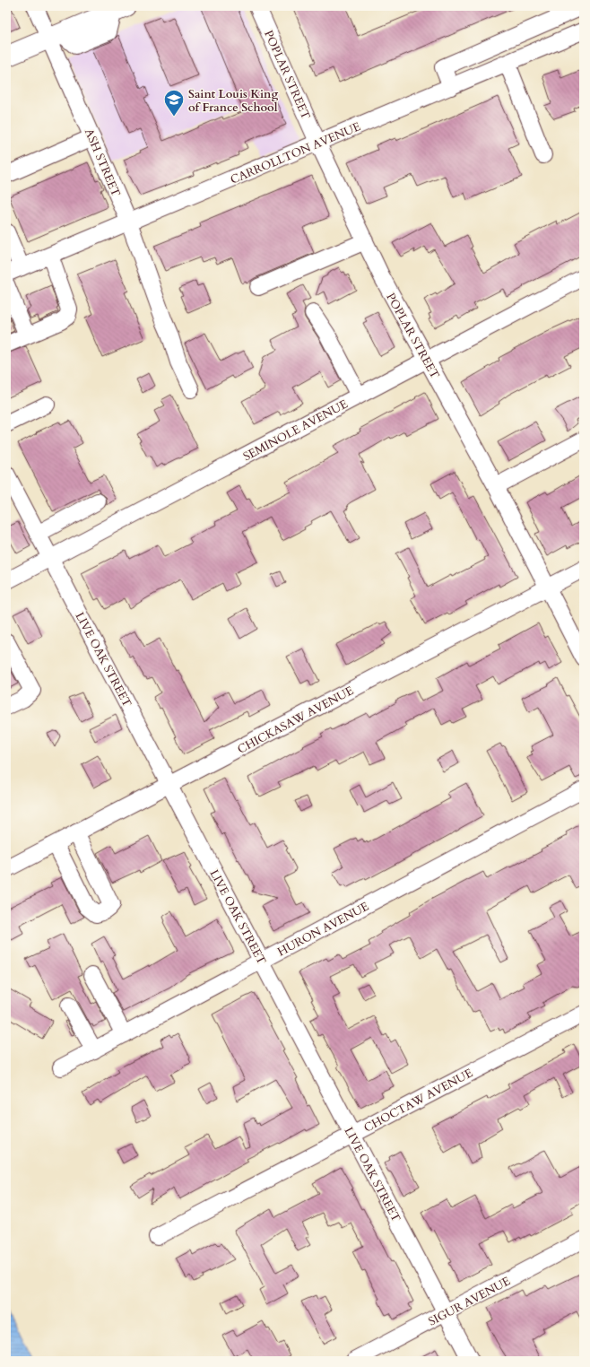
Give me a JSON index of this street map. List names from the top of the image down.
{
  "streets": {
    "street": [
      "POPLAR STREET",
      "CARROLLTON AVENUE",
      "ASH STREET",
      "SEMINOLE AVENUE",
      "LIVE OAK STREET",
      "CHICKASAW AVENUE",
      "HURON AVENUE",
      "CHOCTAW AVENUE",
      "SIGUR AVENUE"
    ]
  },
  "crossings": [
    ["POPLAR STREET", "CARROLLTON AVENUE"],
    ["POPLAR STREET", "SEMINOLE AVENUE"],
    ["POPLAR STREET", "CHICKASAW AVENUE"],
    ["CARROLLTON AVENUE", "ASH STREET"],
    ["SEMINOLE AVENUE", "LIVE OAK STREET"],
    ["LIVE OAK STREET", "CHICKASAW AVENUE"],
    ["LIVE OAK STREET", "HURON AVENUE"],
    ["LIVE OAK STREET", "CHOCTAW AVENUE"],
    ["LIVE OAK STREET", "SIGUR AVENUE"]
  ],
  "places": {
    "school or university": ["Saint Louis King of France School"]
  }
}
